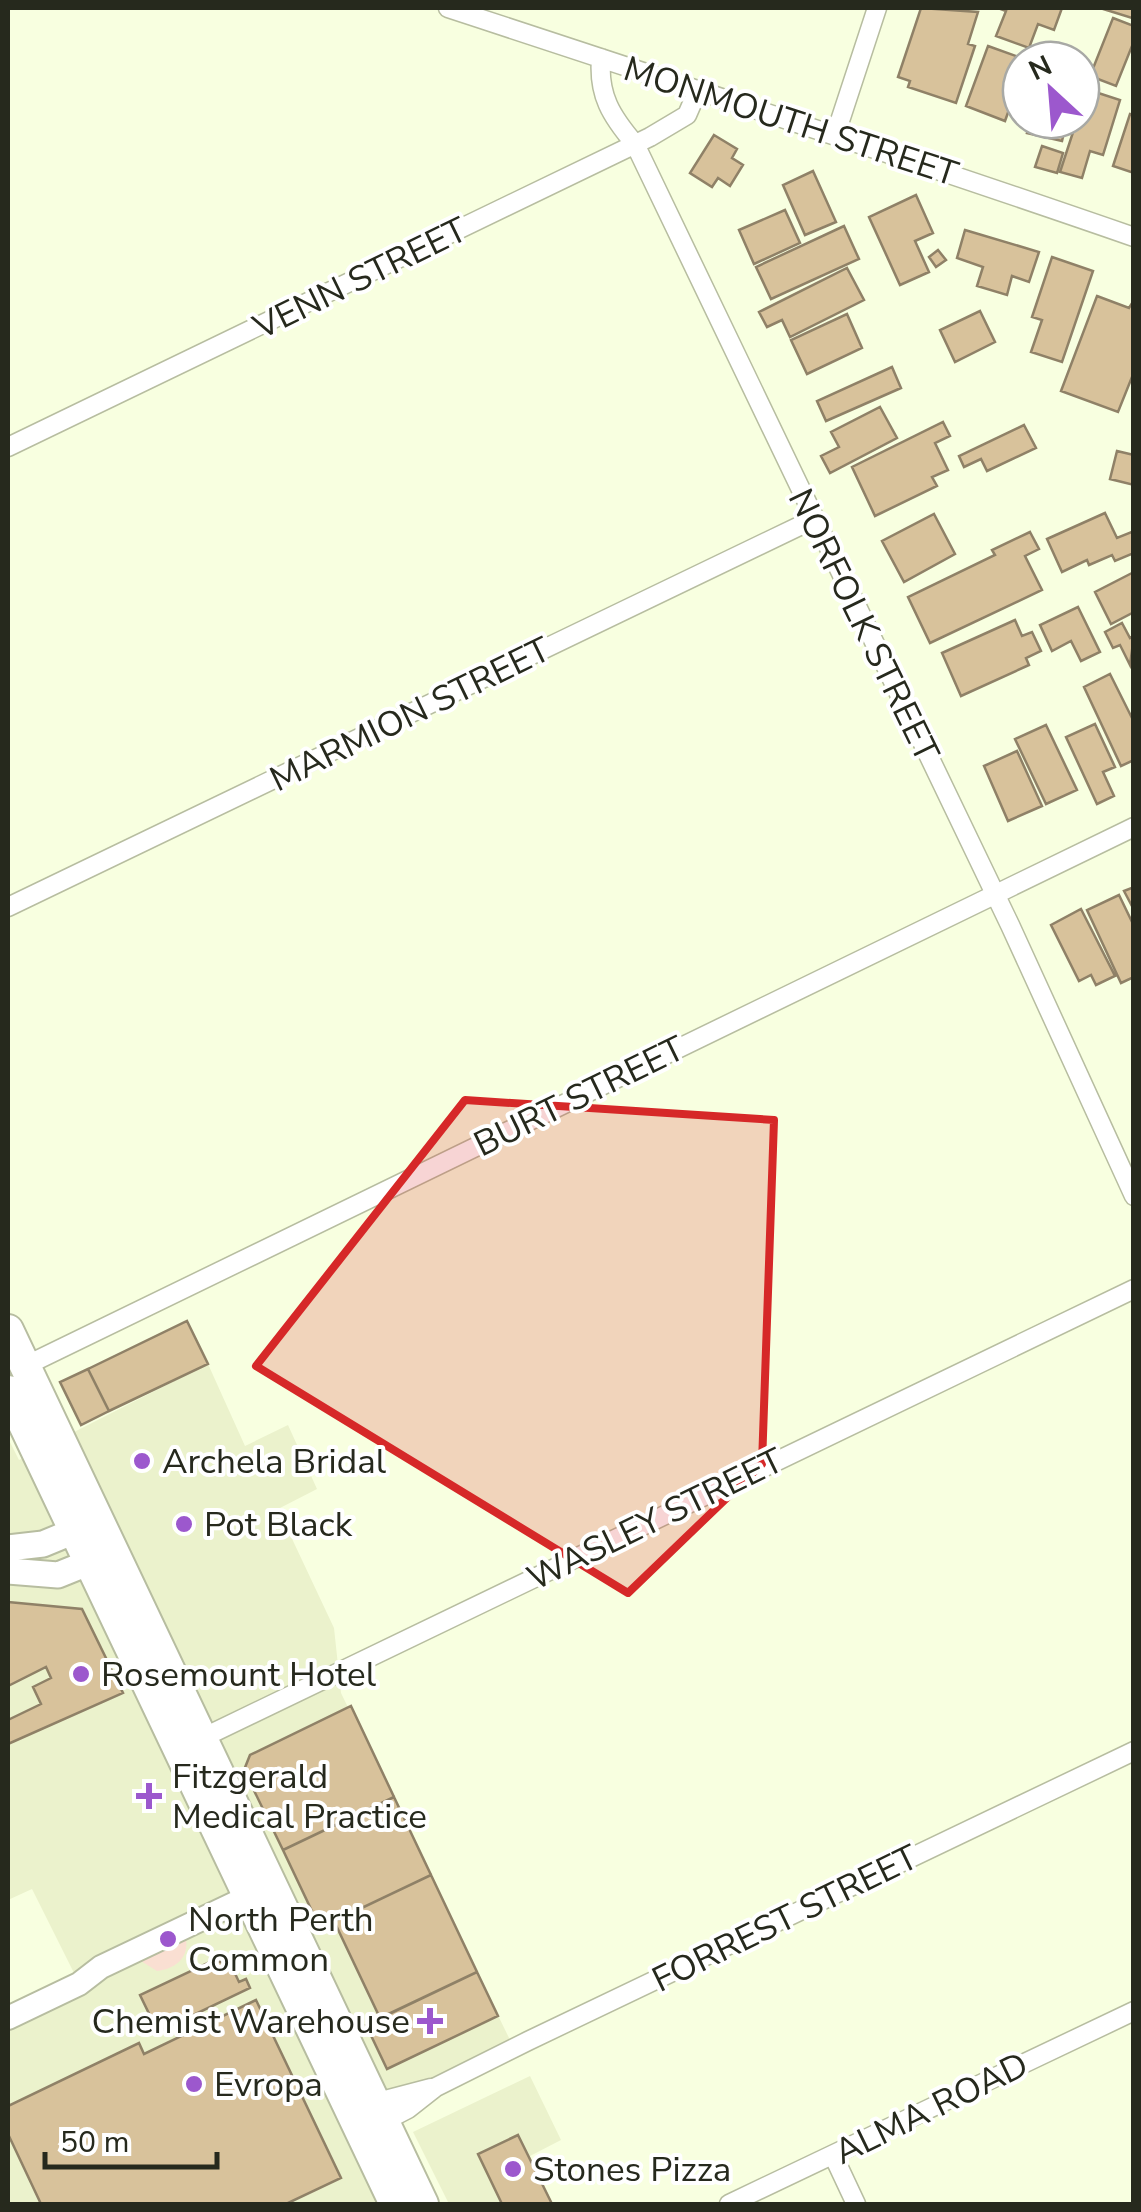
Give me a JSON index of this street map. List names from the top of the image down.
{
  "streets": {
    "street": [
      "MONMOUTH STREET",
      "VENN STREET",
      "NORFOLK STREET",
      "MARMION STREET",
      "BURT STREET",
      "WASLEY STREET",
      "FORREST STREET",
      "ALMA ROAD"
    ]
  },
  "crossings": [
    ["MONMOUTH STREET", "VENN STREET"],
    ["MONMOUTH STREET", "NORFOLK STREET"],
    ["VENN STREET", "NORFOLK STREET"],
    ["NORFOLK STREET", "MARMION STREET"],
    ["NORFOLK STREET", "BURT STREET"]
  ],
  "places": {
    "other": [
      "Archela Bridal",
      "Pot Black",
      "Rosemount Hotel",
      "North Perth Common",
      "Evropa",
      "Stones Pizza"
    ],
    "health": ["Fitzgerald Medical Practice", "Chemist Warehouse"]
  },
  "scale_bar": "50 m",
  "north": "top left"
}
